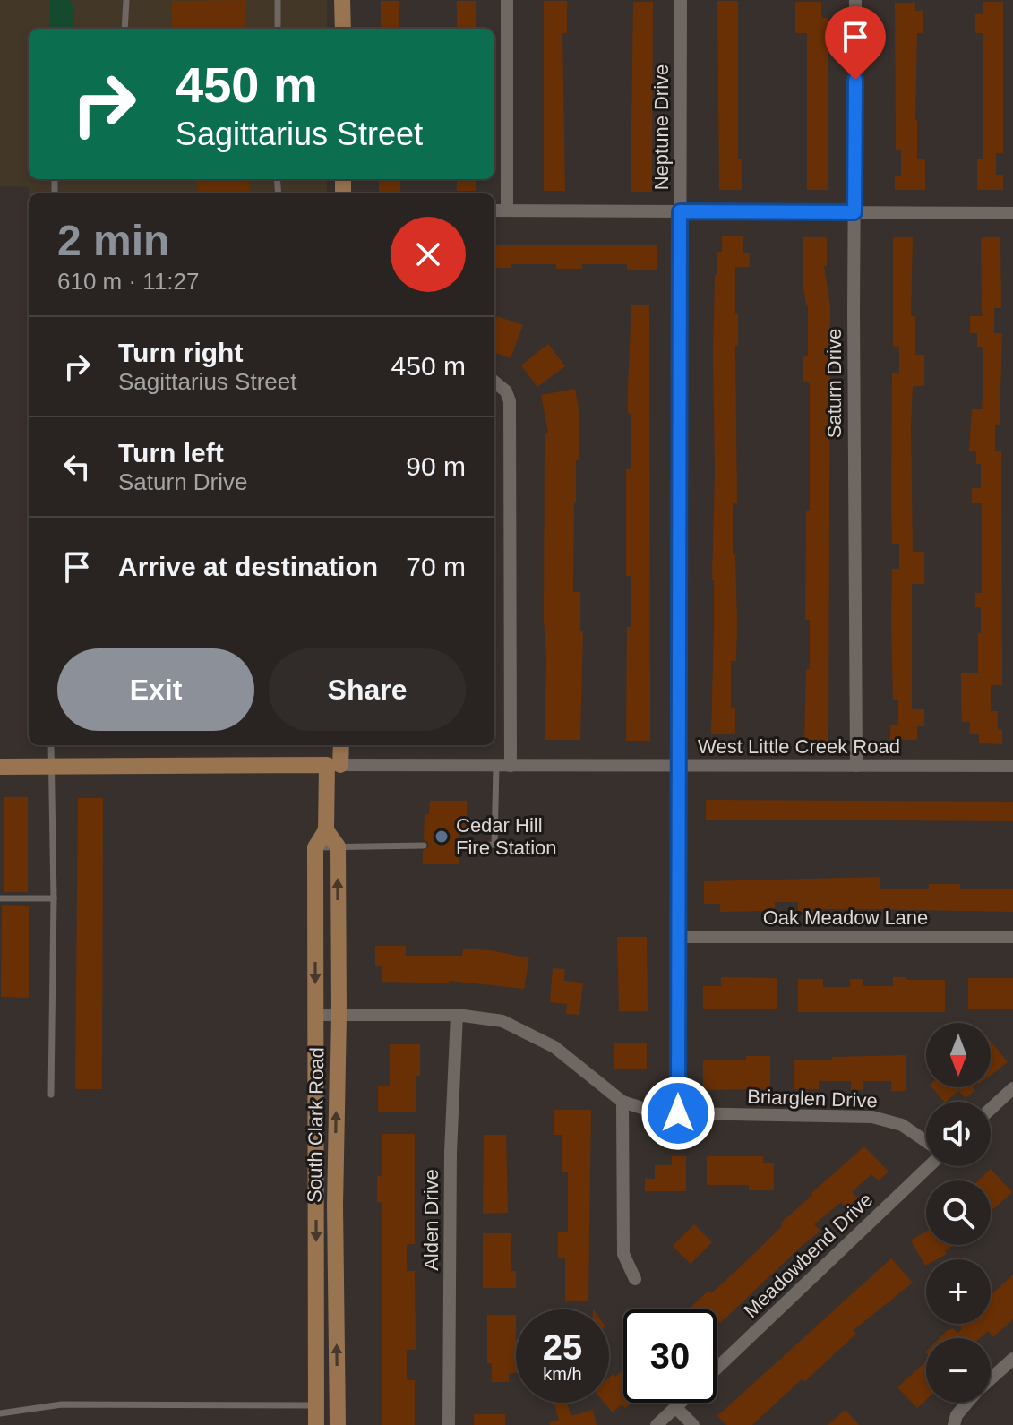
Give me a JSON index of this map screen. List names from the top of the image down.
{
  "streets": {
    "street": [
      "Neptune Drive",
      "Saturn Drive",
      "West Little Creek Road",
      "Oak Meadow Lane",
      "Briarglen Drive",
      "South Clark Road",
      "Alden Drive",
      "Meadowbend Drive"
    ]
  },
  "crossings": [
    ["Neptune Drive", "West Little Creek Road"],
    ["Neptune Drive", "Oak Meadow Lane"],
    ["Neptune Drive", "Briarglen Drive"],
    ["Saturn Drive", "West Little Creek Road"],
    ["Briarglen Drive", "South Clark Road"],
    ["Briarglen Drive", "Alden Drive"]
  ],
  "places": ["Cedar Hill Fire Station"],
  "north": "bottom",
  "page": {
    "turn": ["450 m", "Sagittarius Street"],
    "heading": ["2 min", "610 m · 11:27"],
    "list": [
      {
        "name": "Turn right",
        "note": "Sagittarius Street",
        "value": "450 m"
      },
      {
        "name": "Turn left",
        "note": "Saturn Drive",
        "value": "90 m"
      },
      {
        "name": "Arrive at destination",
        "value": "70 m"
      }
    ],
    "buttons": ["Exit", "Share"],
    "map_buttons": ["+", "−"],
    "speed": "25 km/h",
    "limit": "30"
  }
}
